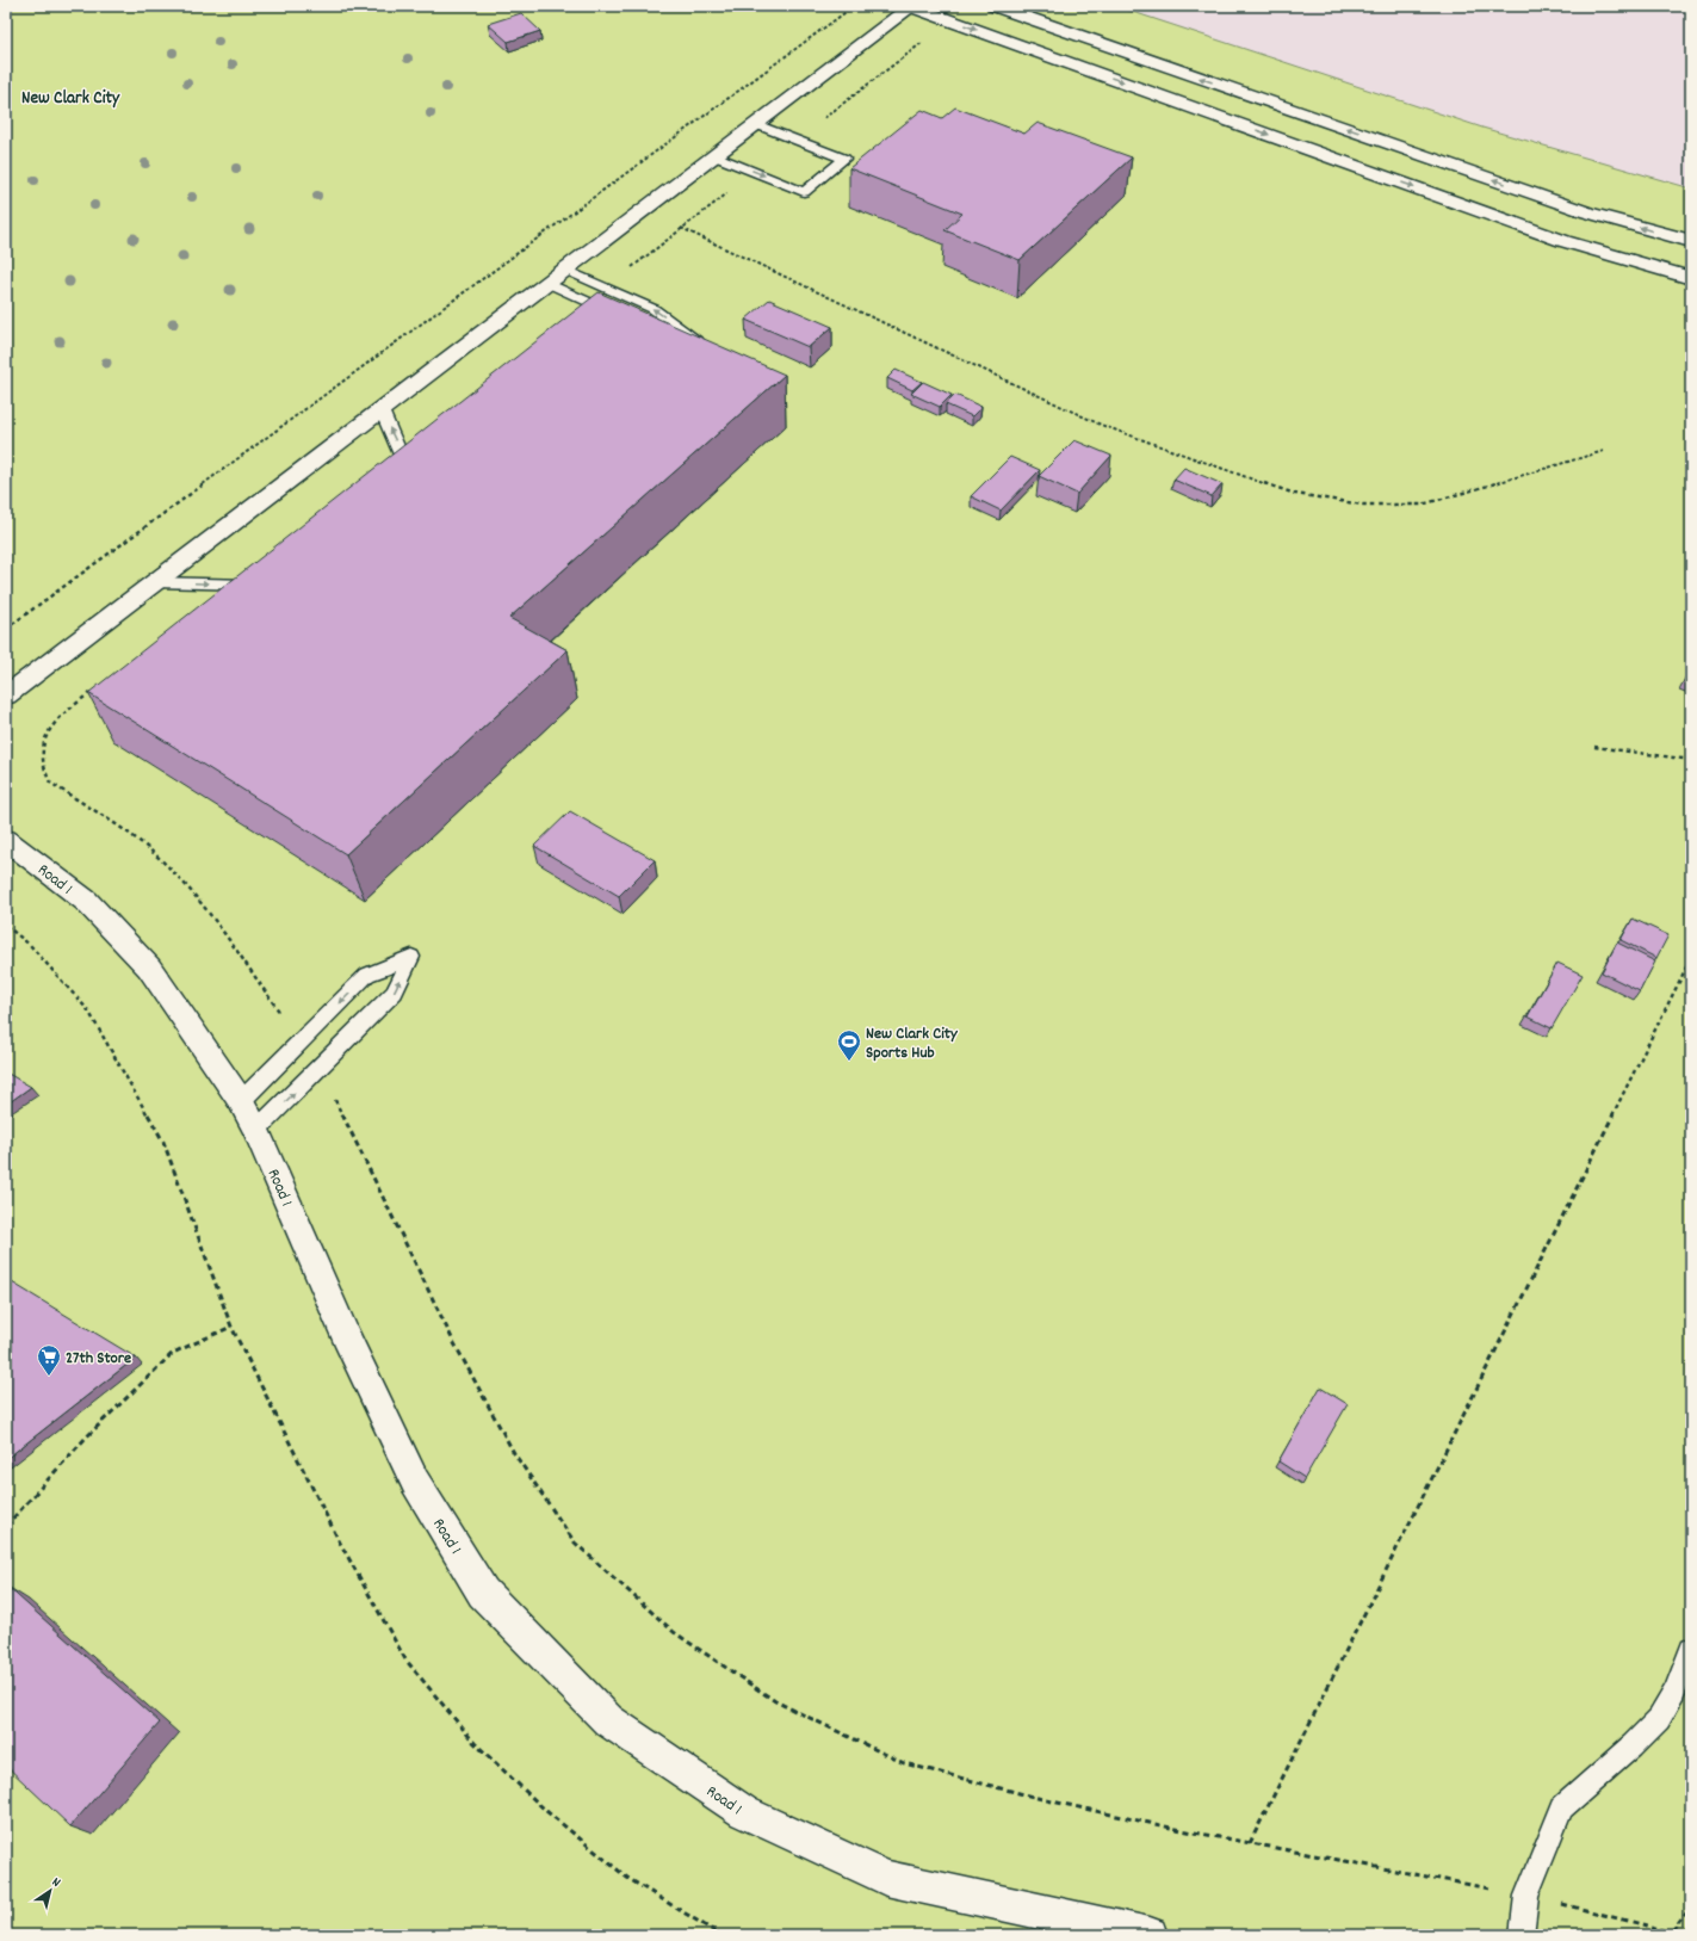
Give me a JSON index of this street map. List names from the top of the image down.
{
  "streets": {
    "street": ["Road 1"]
  },
  "districts": ["New Clark City"],
  "places": {
    "sports": ["New Clark City Sports Hub"],
    "supermarket": ["27th Store"]
  },
  "north": "top right"
}
